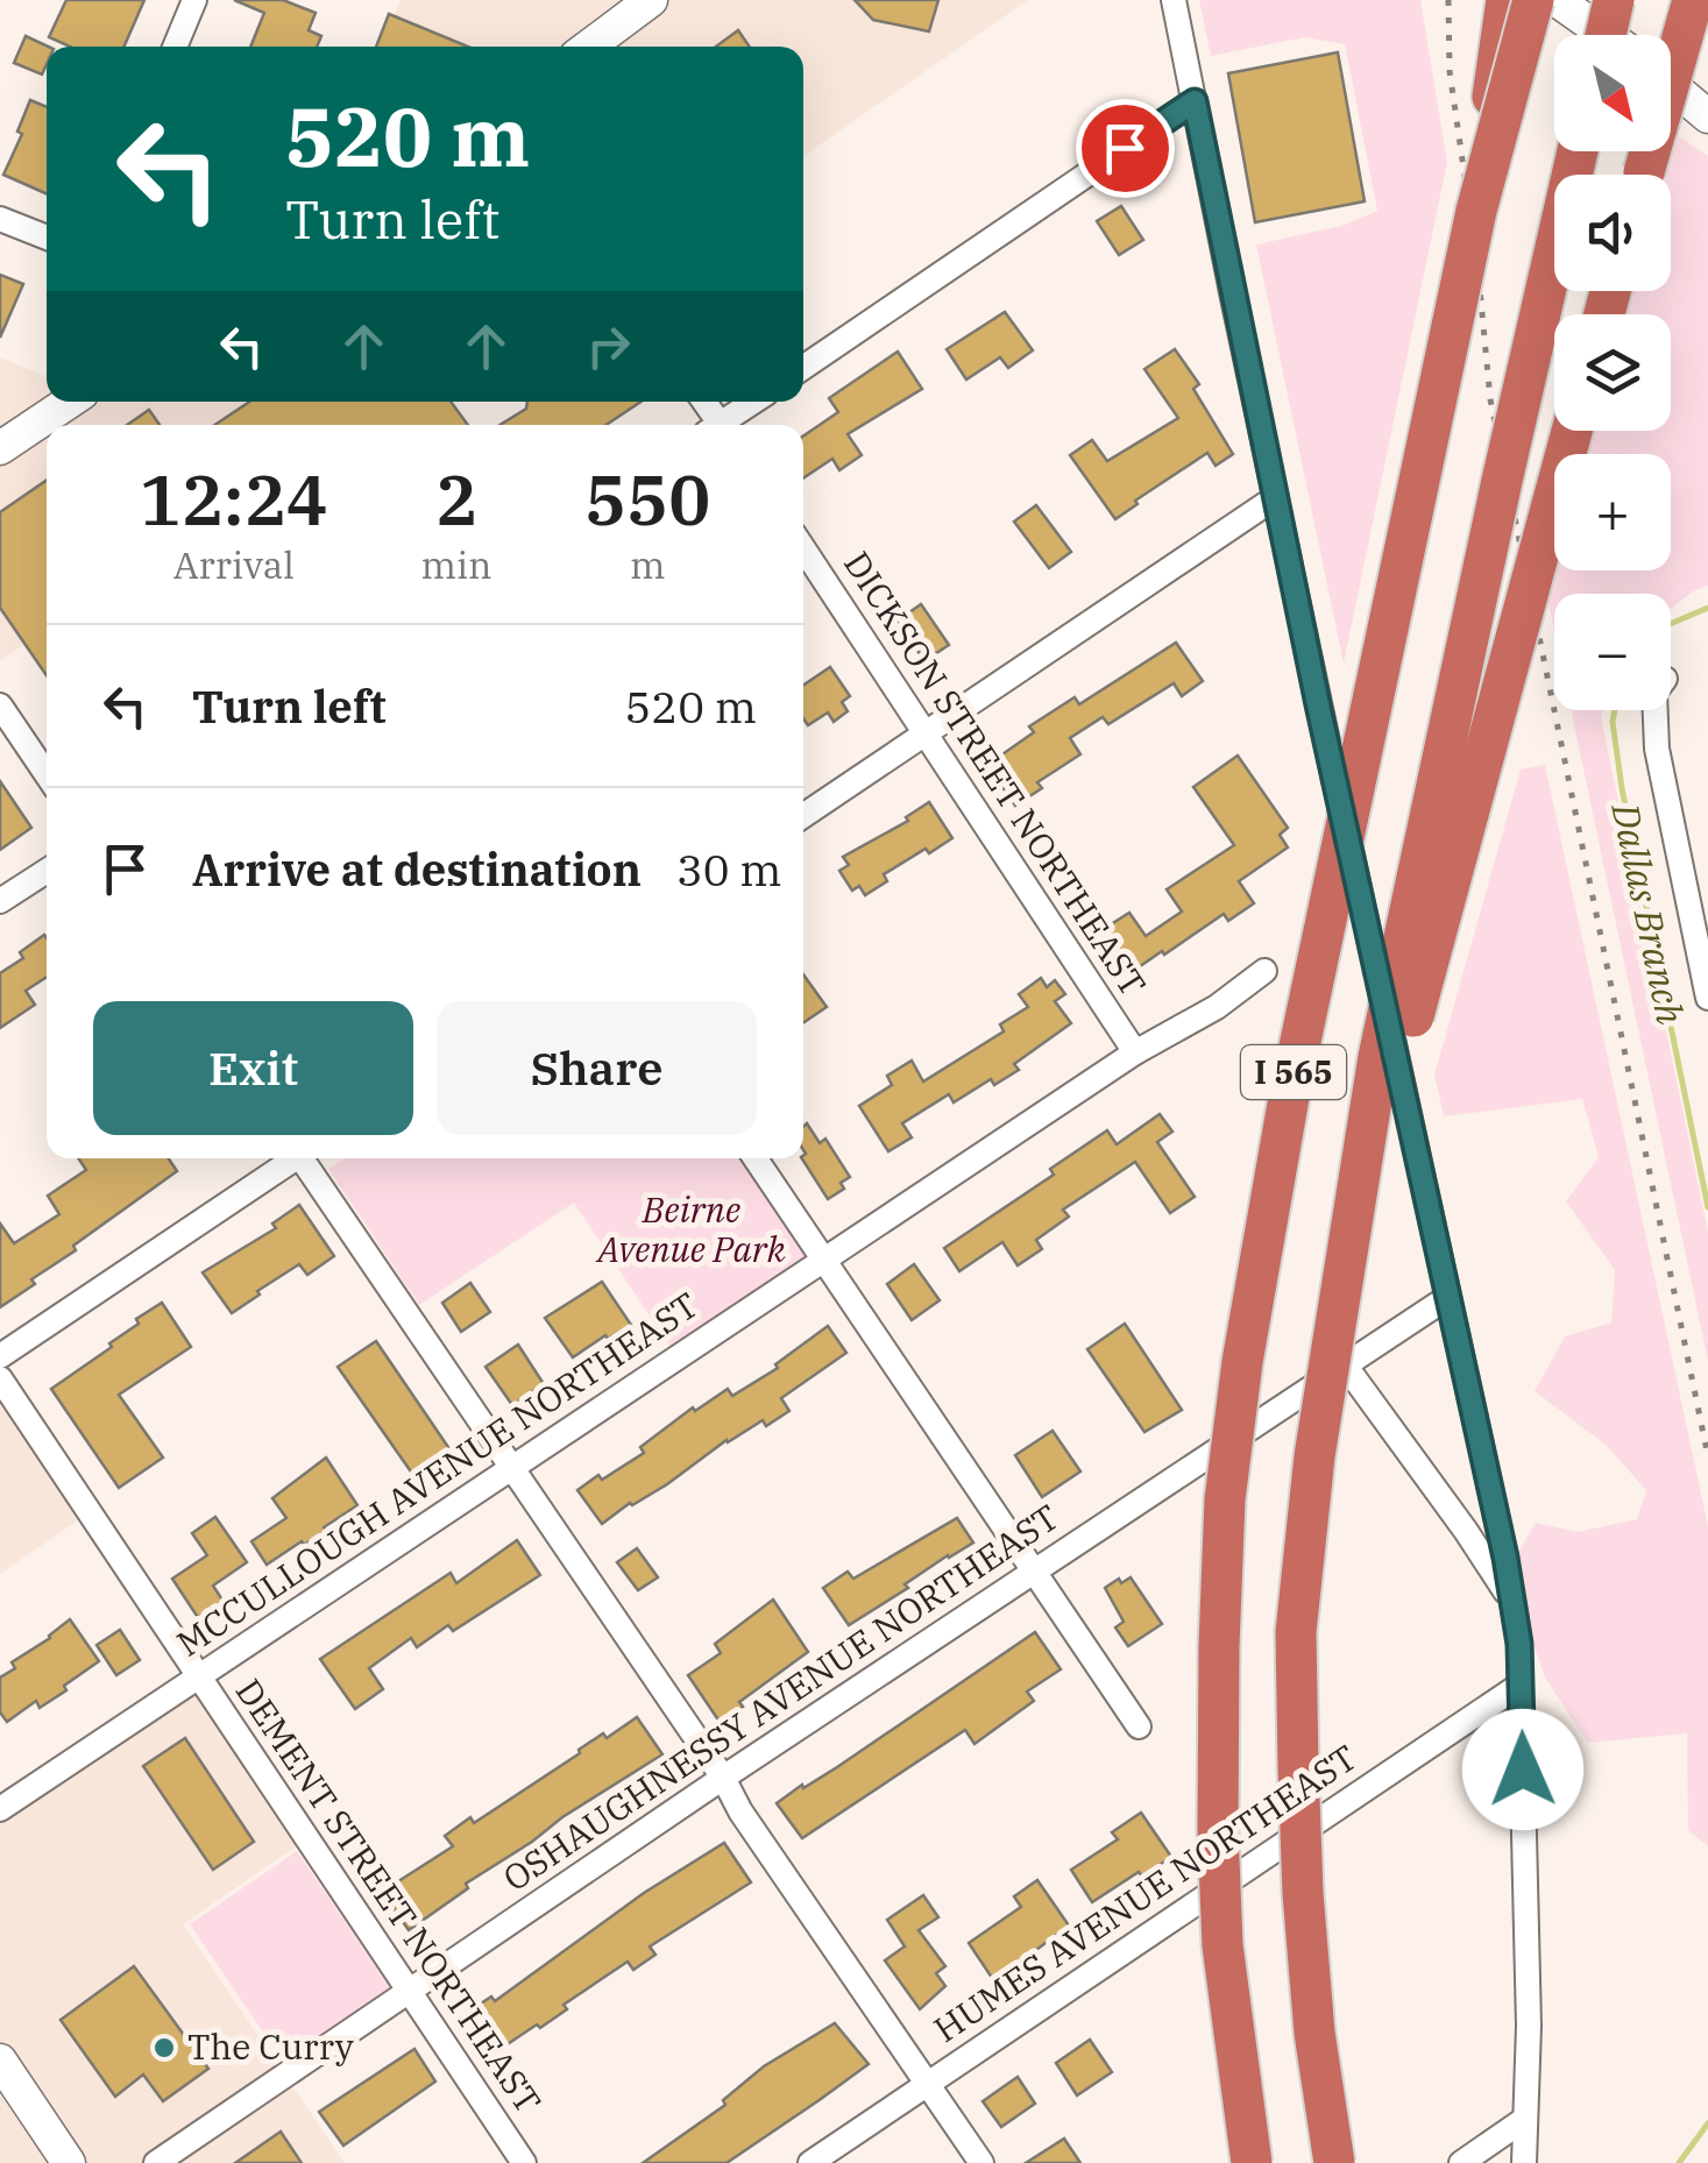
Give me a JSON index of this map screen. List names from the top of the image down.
{
  "streets": {
    "highway": ["I 565"],
    "street": [
      "DICKSON STREET NORTHEAST",
      "MCCULLOUGH AVENUE NORTHEAST",
      "OSHAUGHNESSY AVENUE NORTHEAST",
      "HUMES AVENUE NORTHEAST",
      "DEMENT STREET NORTHEAST"
    ]
  },
  "crossings": [
    ["DICKSON STREET NORTHEAST", "MCCULLOUGH AVENUE NORTHEAST"],
    ["MCCULLOUGH AVENUE NORTHEAST", "DEMENT STREET NORTHEAST"],
    ["OSHAUGHNESSY AVENUE NORTHEAST", "DEMENT STREET NORTHEAST"]
  ],
  "water": ["Dallas Branch"],
  "parks": ["Beirne Avenue Park"],
  "places": ["The Curry"],
  "north": "bottom right",
  "page": {
    "map_buttons": ["+", "−"],
    "turn": ["520 m", "Turn left"],
    "eta": [
      "12:24",
      "Arrival",
      "2",
      "min",
      "550",
      "m"
    ],
    "list": [
      {
        "name": "Turn left",
        "value": "520 m"
      },
      {
        "name": "Arrive at destination",
        "value": "30 m"
      }
    ],
    "buttons": ["Exit", "Share"]
  }
}
